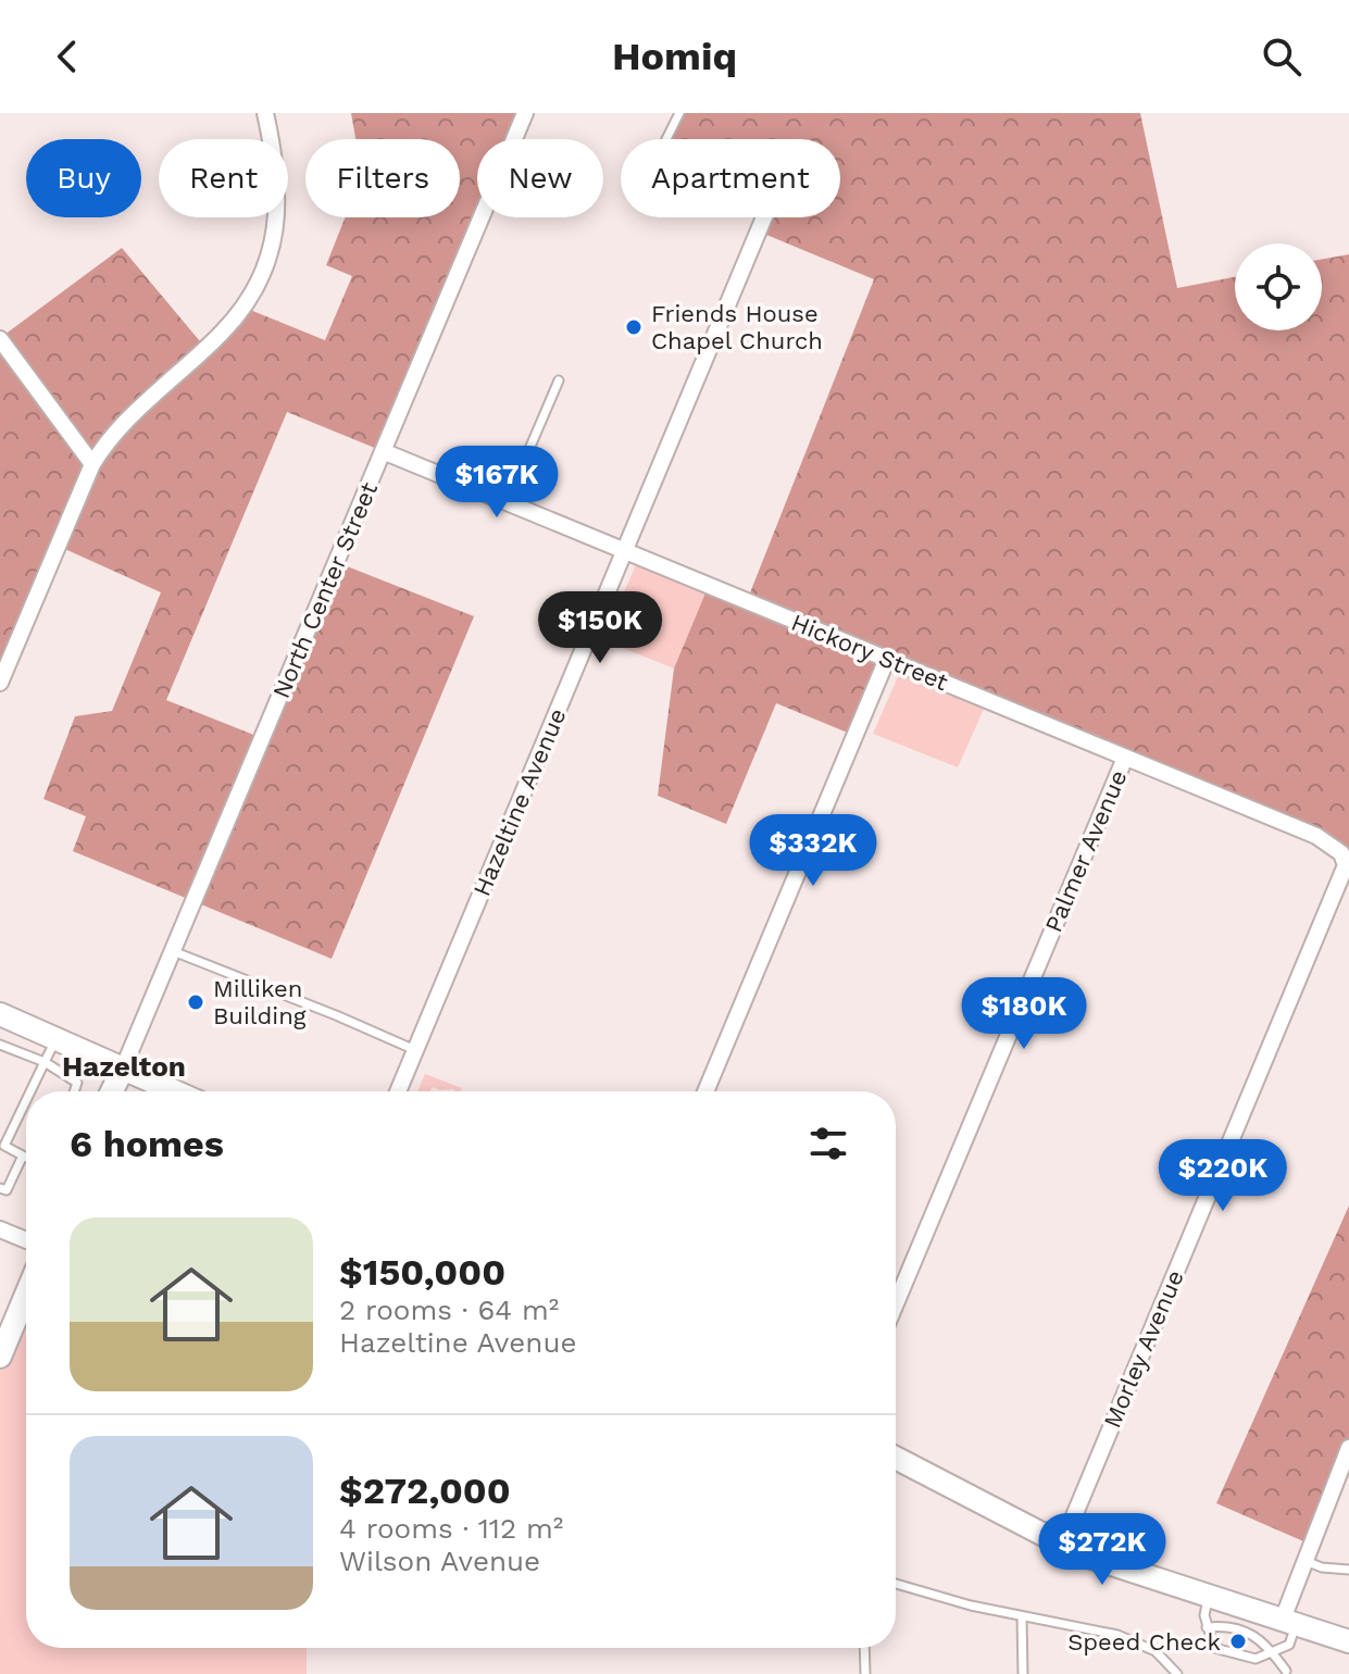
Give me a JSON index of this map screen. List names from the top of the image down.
{
  "streets": {
    "street": [
      "North Center Street",
      "Hickory Street",
      "Hazeltine Avenue",
      "Palmer Avenue",
      "Morley Avenue"
    ]
  },
  "crossings": [
    ["North Center Street", "Hickory Street"],
    ["Hickory Street", "Hazeltine Avenue"],
    ["Hickory Street", "Palmer Avenue"],
    ["Hickory Street", "Morley Avenue"]
  ],
  "districts": ["Hazelton"],
  "places": ["Friends House Chapel Church", "Milliken Building", "Speed Check"],
  "page": {
    "header": "Homiq",
    "chip": [
      "Buy",
      "Rent",
      "Filters",
      "New",
      "Apartment"
    ],
    "price": [
      "$167K",
      "$150K",
      "$332K",
      "$180K",
      "$220K",
      "$272K"
    ],
    "heading": "6 homes",
    "list": [
      {
        "name": "$150,000",
        "note": "2 rooms · 64 m² · Hazeltine Avenue"
      },
      {
        "name": "$272,000",
        "note": "4 rooms · 112 m² · Wilson Avenue"
      }
    ]
  }
}
